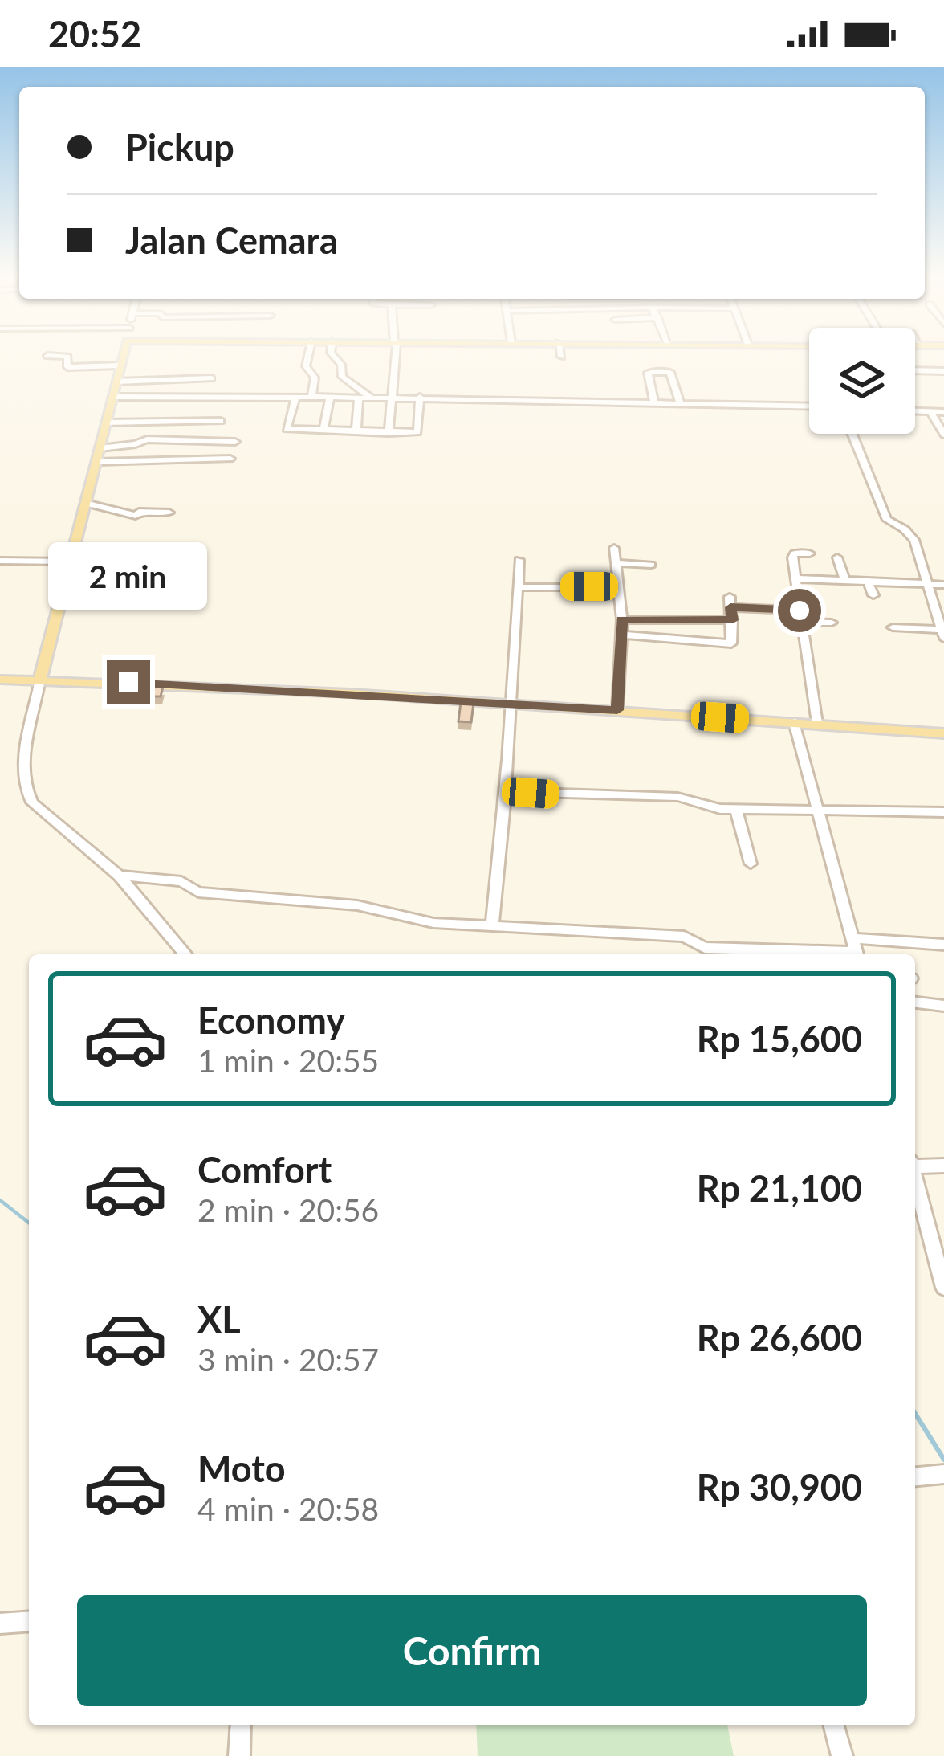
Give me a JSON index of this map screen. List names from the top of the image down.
{
  "page": {
    "status": "20:52",
    "banner": ["Pickup", "Jalan Cemara"],
    "bubble": "2 min",
    "list": [
      {
        "name": "Economy",
        "note": "1 min · 20:55",
        "value": "Rp 15,600"
      },
      {
        "name": "Comfort",
        "note": "2 min · 20:56",
        "value": "Rp 21,100"
      },
      {
        "name": "XL",
        "note": "3 min · 20:57",
        "value": "Rp 26,600"
      },
      {
        "name": "Moto",
        "note": "4 min · 20:58",
        "value": "Rp 30,900"
      }
    ],
    "buttons": "Confirm"
  }
}
